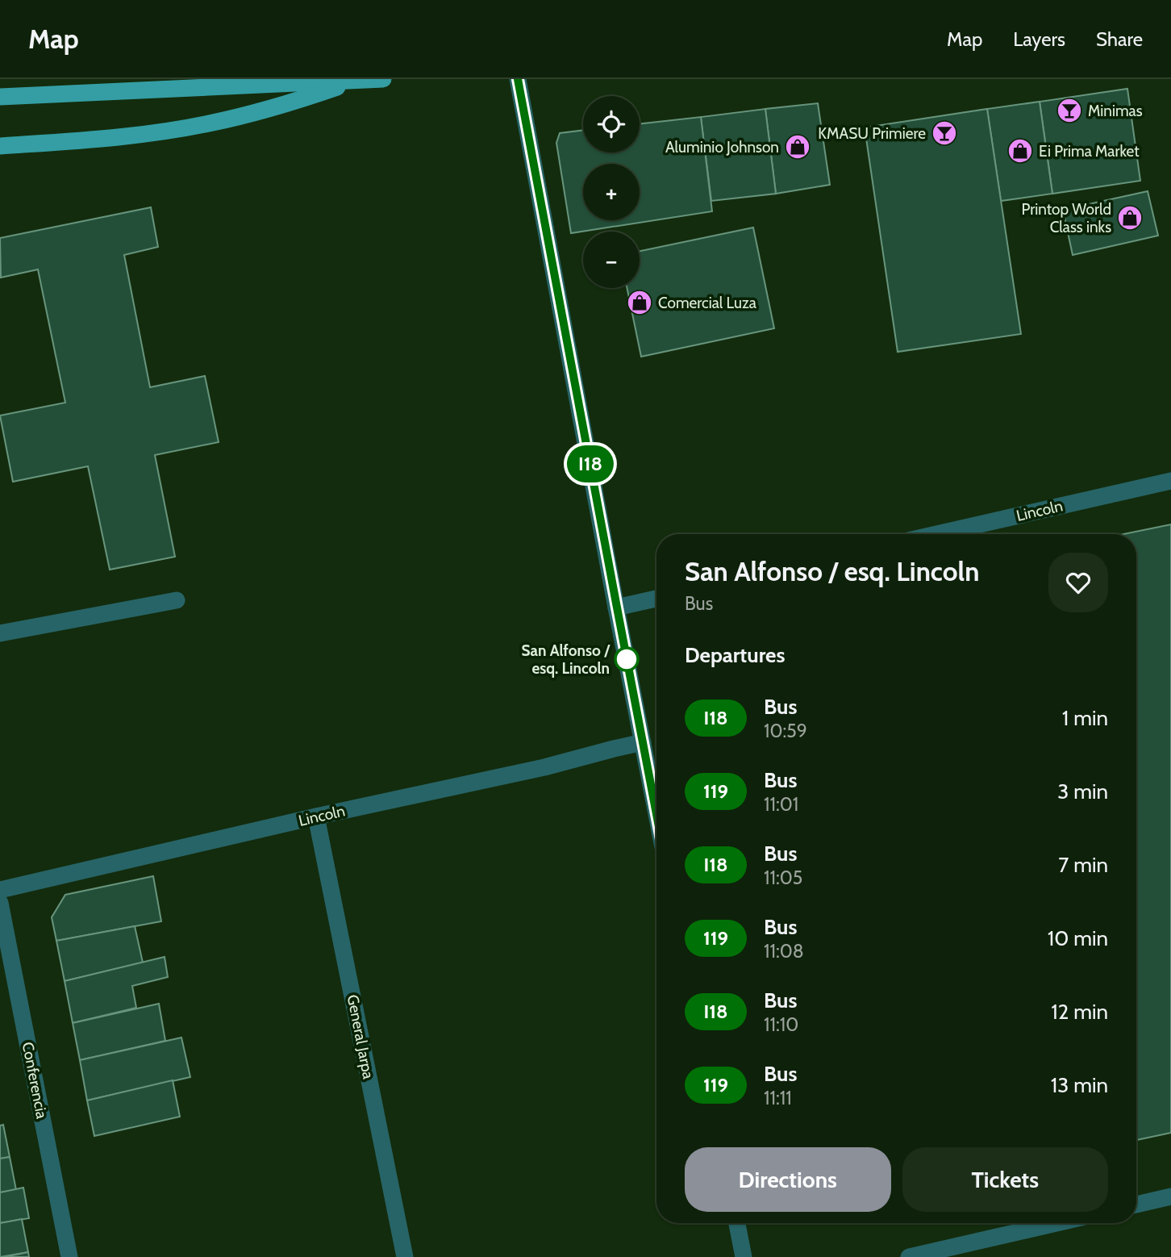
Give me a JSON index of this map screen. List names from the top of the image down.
{
  "streets": {
    "street": ["Lincoln", "General Jarpa", "Conferencia"]
  },
  "crossings": [
    ["Lincoln", "General Jarpa"]
  ],
  "places": {
    "bar": ["Minimas", "KMASU Primiere"],
    "shop": [
      "Aluminio Johnson",
      "Ei Prima Market",
      "Printop World Class inks",
      "Comercial Luza"
    ],
    "other": ["San Alfonso / esq. Lincoln"]
  },
  "lines": ["bus line I18"],
  "page": {
    "header": "Map",
    "nav": ["Map", "Layers", "Share"],
    "on_map": "I18",
    "map_buttons": ["+", "−"],
    "heading": [
      ["San Alfonso / esq. Lincoln", "Bus"],
      "Departures"
    ],
    "list": [
      {
        "mark": "I18",
        "name": "Bus",
        "note": "10:59",
        "value": "1 min"
      },
      {
        "mark": "119",
        "name": "Bus",
        "note": "11:01",
        "value": "3 min"
      },
      {
        "mark": "I18",
        "name": "Bus",
        "note": "11:05",
        "value": "7 min"
      },
      {
        "mark": "119",
        "name": "Bus",
        "note": "11:08",
        "value": "10 min"
      },
      {
        "mark": "I18",
        "name": "Bus",
        "note": "11:10",
        "value": "12 min"
      },
      {
        "mark": "119",
        "name": "Bus",
        "note": "11:11",
        "value": "13 min"
      }
    ],
    "buttons": ["Directions", "Tickets"]
  }
}
